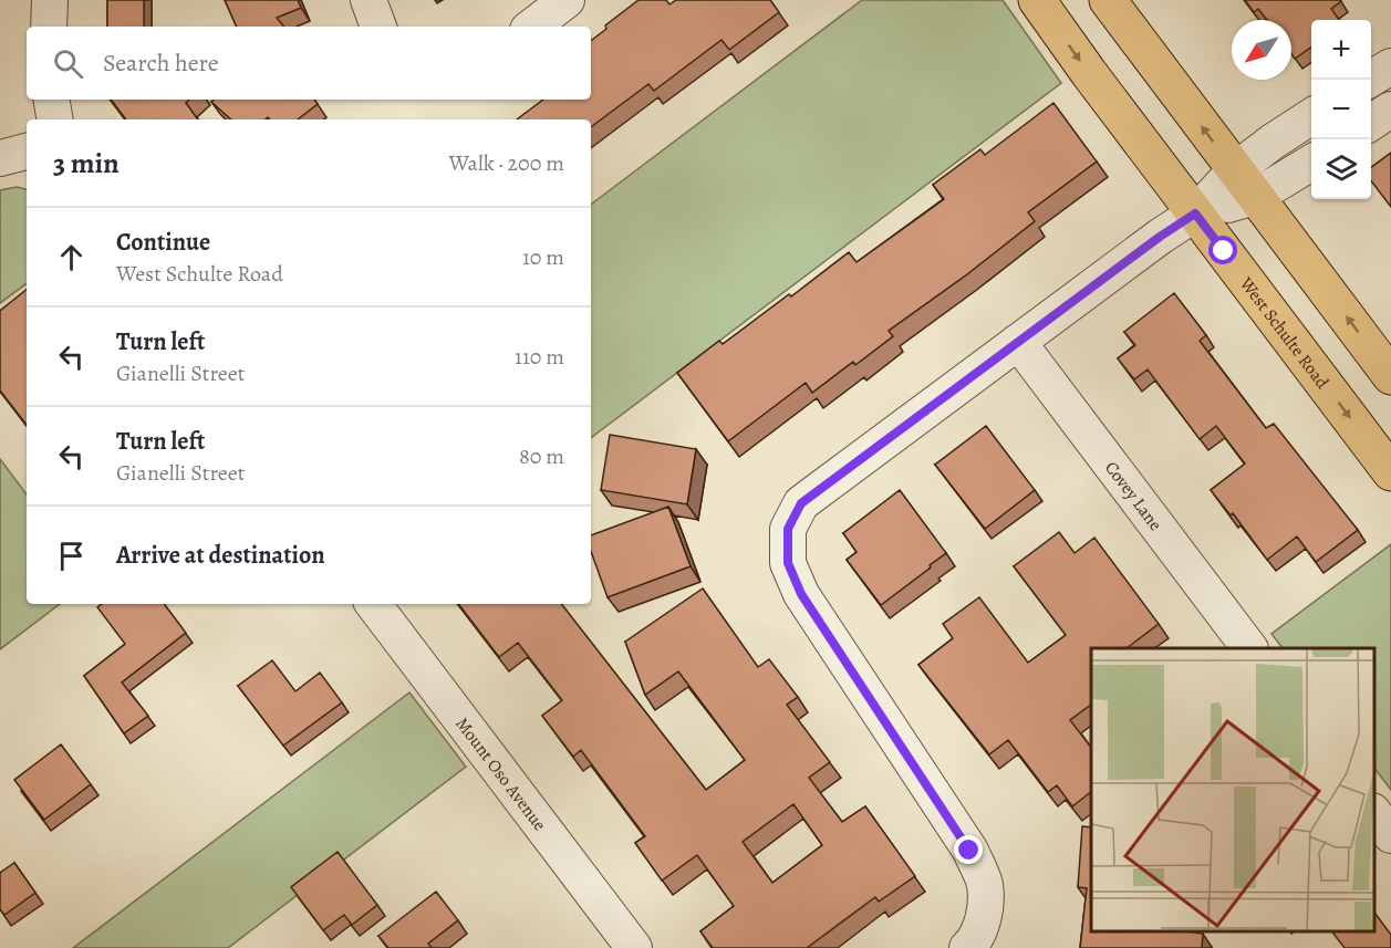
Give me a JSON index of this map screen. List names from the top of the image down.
{
  "streets": {
    "main road": ["West Schulte Road"],
    "street": ["Covey Lane", "Mount Oso Avenue"]
  },
  "north": "bottom left",
  "page": {
    "map_buttons": ["+", "−"],
    "search": "Search here",
    "heading": ["3 min", "Walk · 200 m"],
    "list": [
      ["Continue", "West Schulte Road", "10 m"],
      ["Turn left", "Gianelli Street", "110 m"],
      ["Turn left", "Gianelli Street", "80 m"],
      "Arrive at destination"
    ]
  }
}
